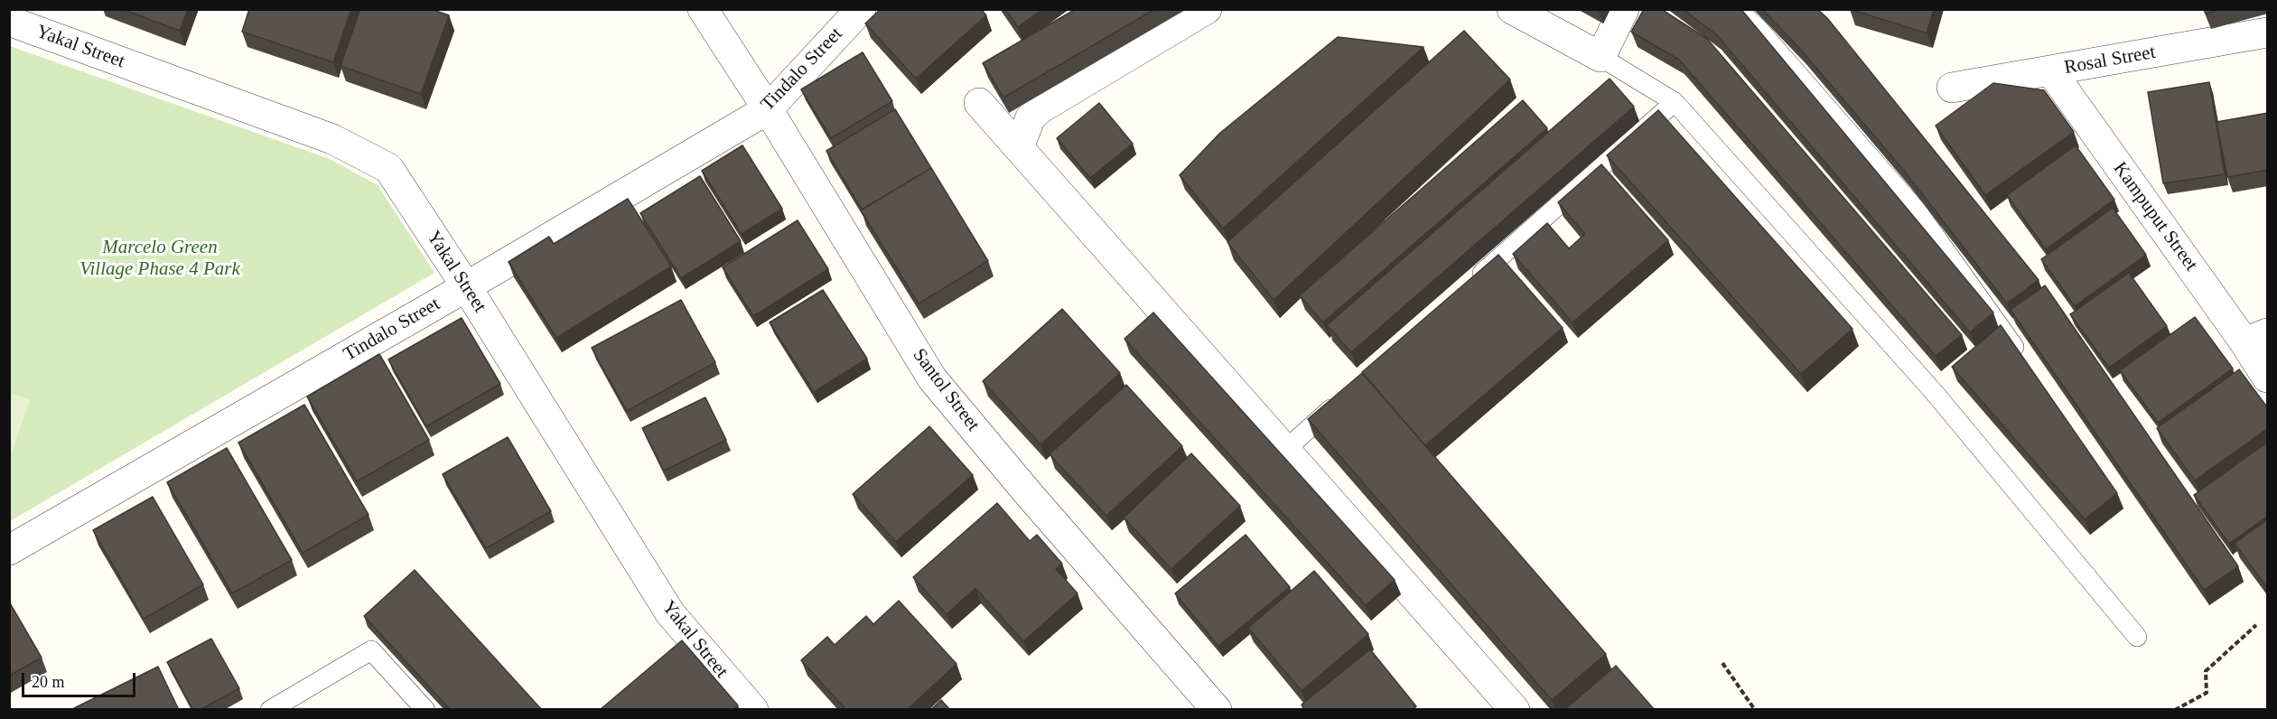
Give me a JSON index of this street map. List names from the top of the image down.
{
  "streets": {
    "street": [
      "Yakal Street",
      "Rosal Street",
      "Tindalo Street",
      "Kampuput Street",
      "Santol Street"
    ]
  },
  "crossings": [
    ["Yakal Street", "Tindalo Street"],
    ["Rosal Street", "Kampuput Street"],
    ["Tindalo Street", "Santol Street"]
  ],
  "parks": ["Marcelo Green Village Phase 4 Park"],
  "scale_bar": "20 m"
}
